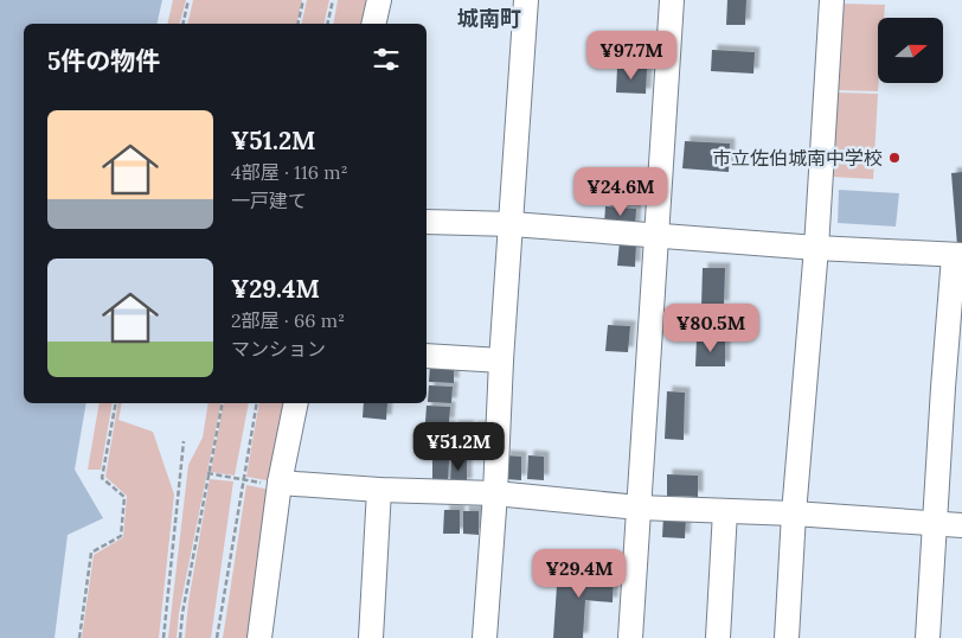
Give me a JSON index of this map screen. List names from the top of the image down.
{
  "districts": ["城南町"],
  "places": ["市立佐伯城南中学校"],
  "north": "right",
  "page": {
    "heading": "5件の物件",
    "price": [
      "¥97.7M",
      "¥24.6M",
      "¥80.5M",
      "¥51.2M",
      "¥29.4M"
    ],
    "list": [
      {
        "name": "¥51.2M",
        "note": "4部屋 · 116 m² · 一戸建て"
      },
      {
        "name": "¥29.4M",
        "note": "2部屋 · 66 m² · マンション"
      }
    ]
  }
}
